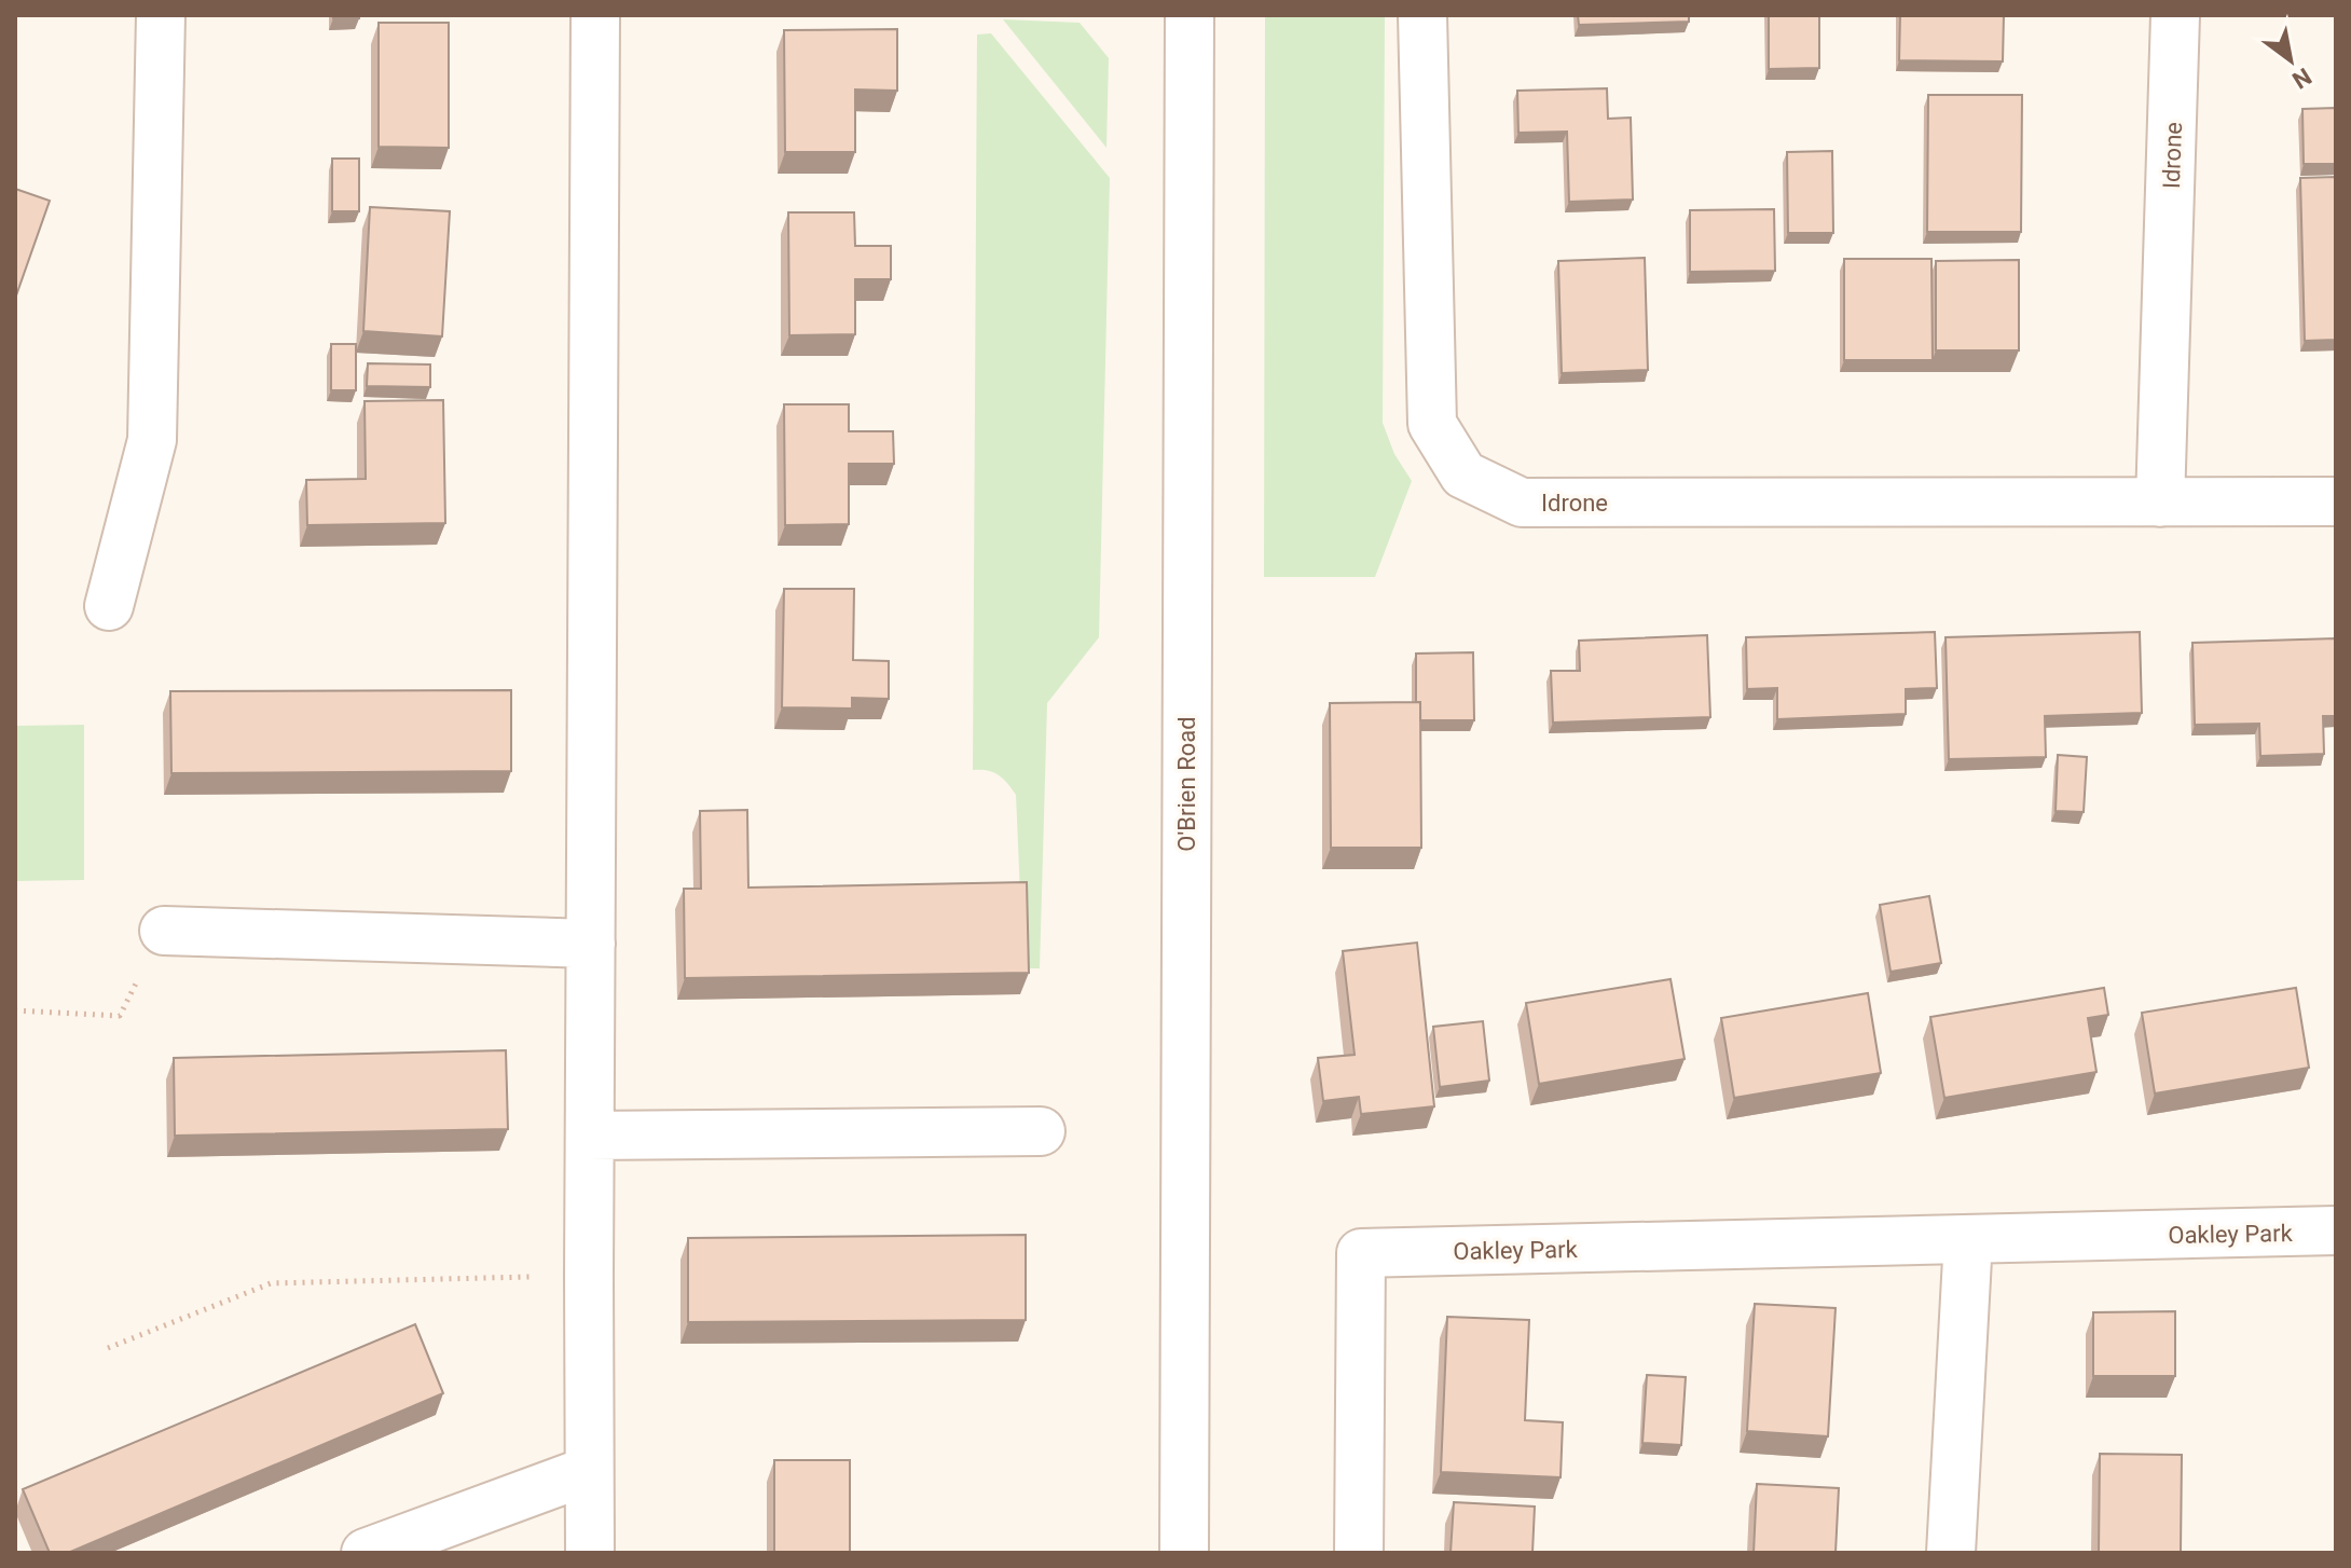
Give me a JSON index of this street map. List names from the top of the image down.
{
  "streets": {
    "street": ["Idrone", "O'Brien Road", "Oakley Park"]
  },
  "north": "bottom right"
}
